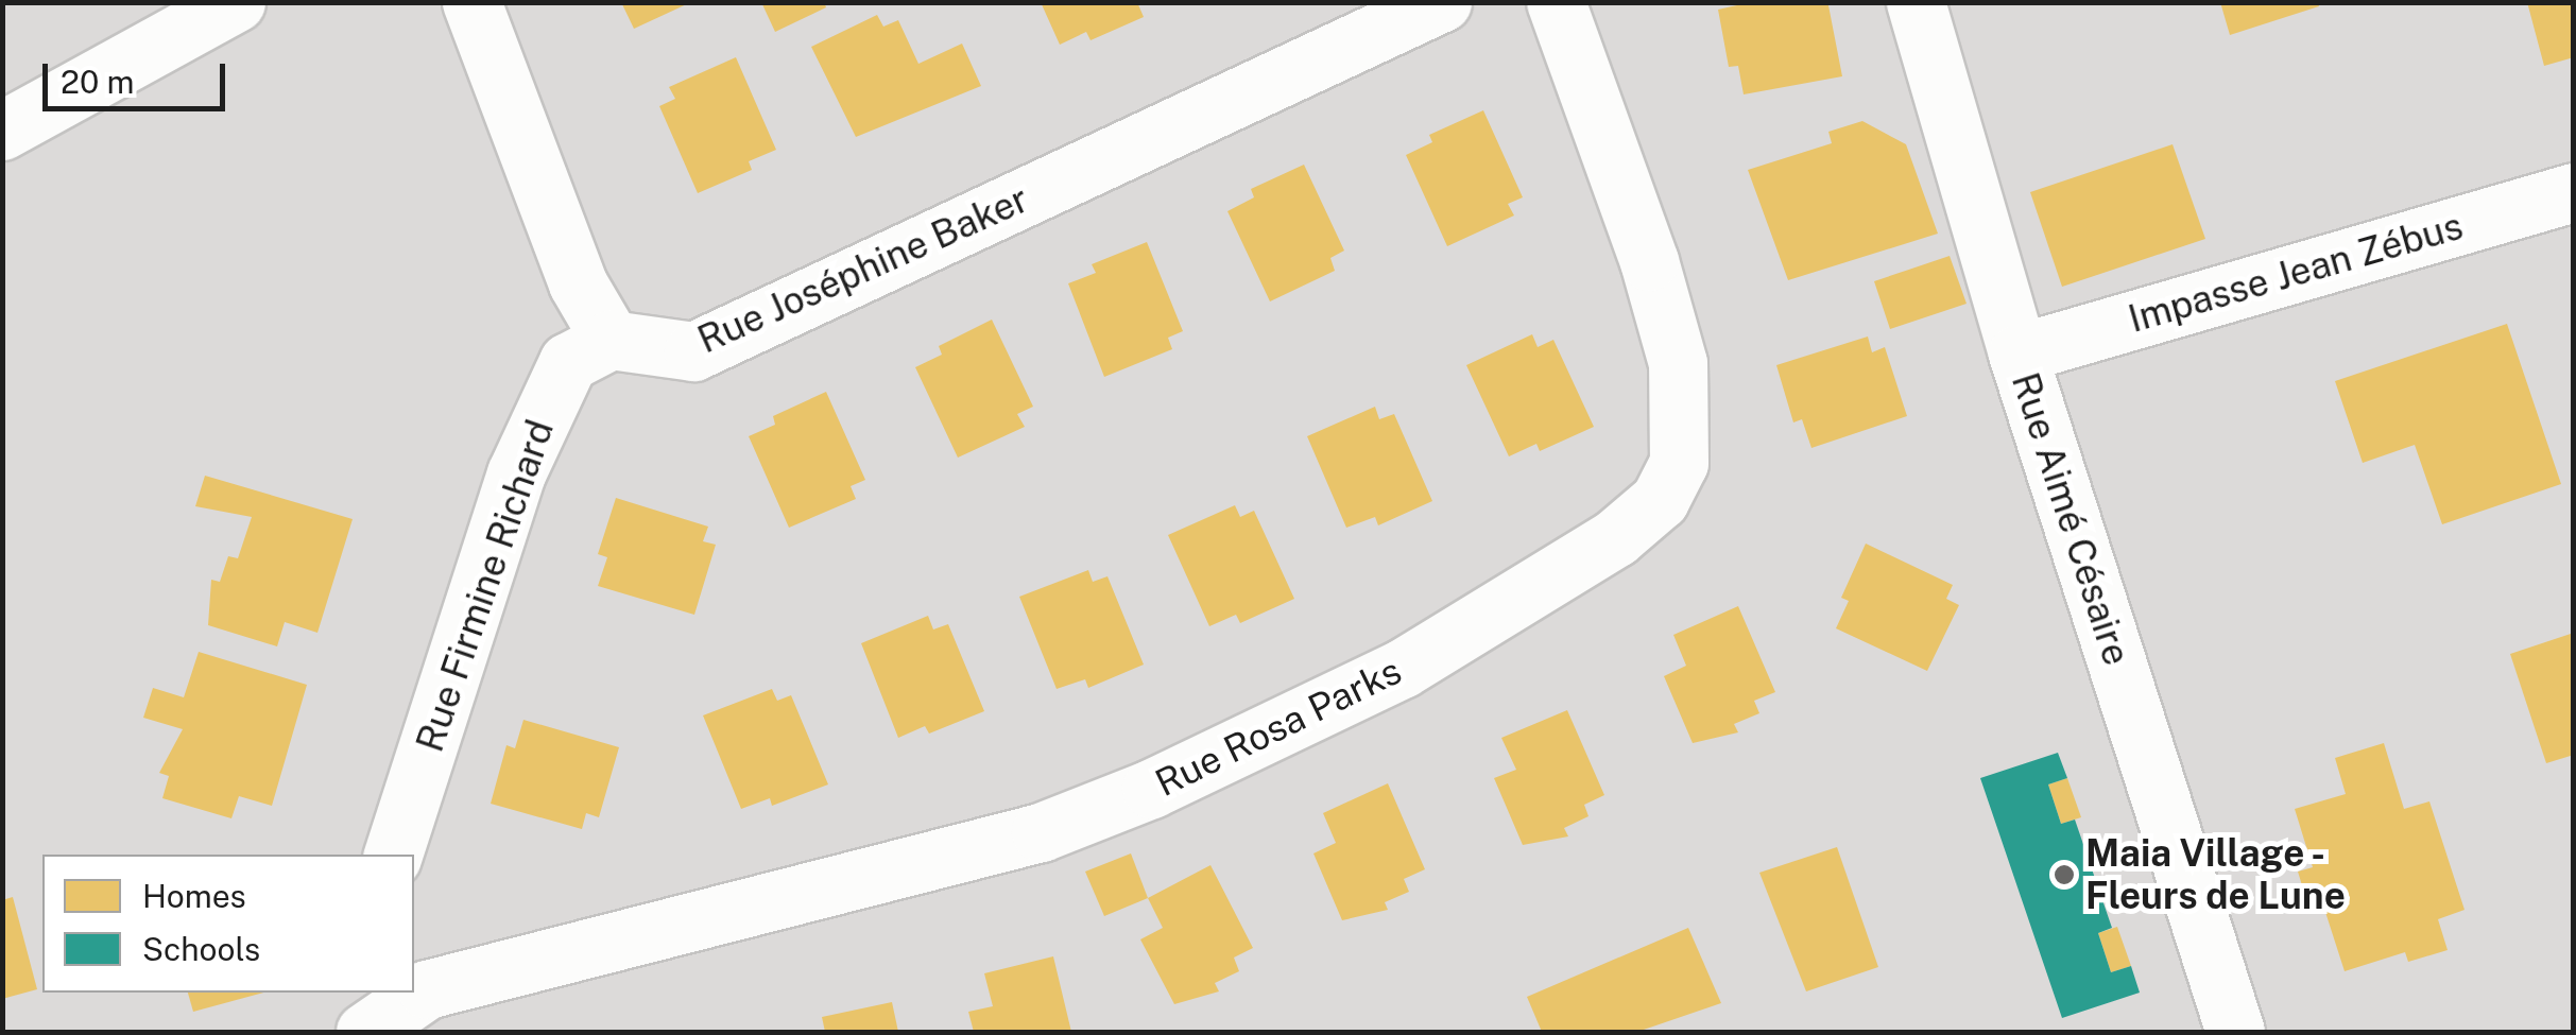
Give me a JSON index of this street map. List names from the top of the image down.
{
  "streets": {
    "street": [
      "Rue Joséphine Baker",
      "Impasse Jean Zébus",
      "Rue Aimé Césaire",
      "Rue Firmine Richard",
      "Rue Rosa Parks"
    ]
  },
  "crossings": [
    ["Rue Joséphine Baker", "Rue Firmine Richard"],
    ["Impasse Jean Zébus", "Rue Aimé Césaire"]
  ],
  "places": ["Maia Village - Fleurs de Lune"],
  "legend": ["Homes", "Schools"],
  "scale_bar": "20 m"
}
